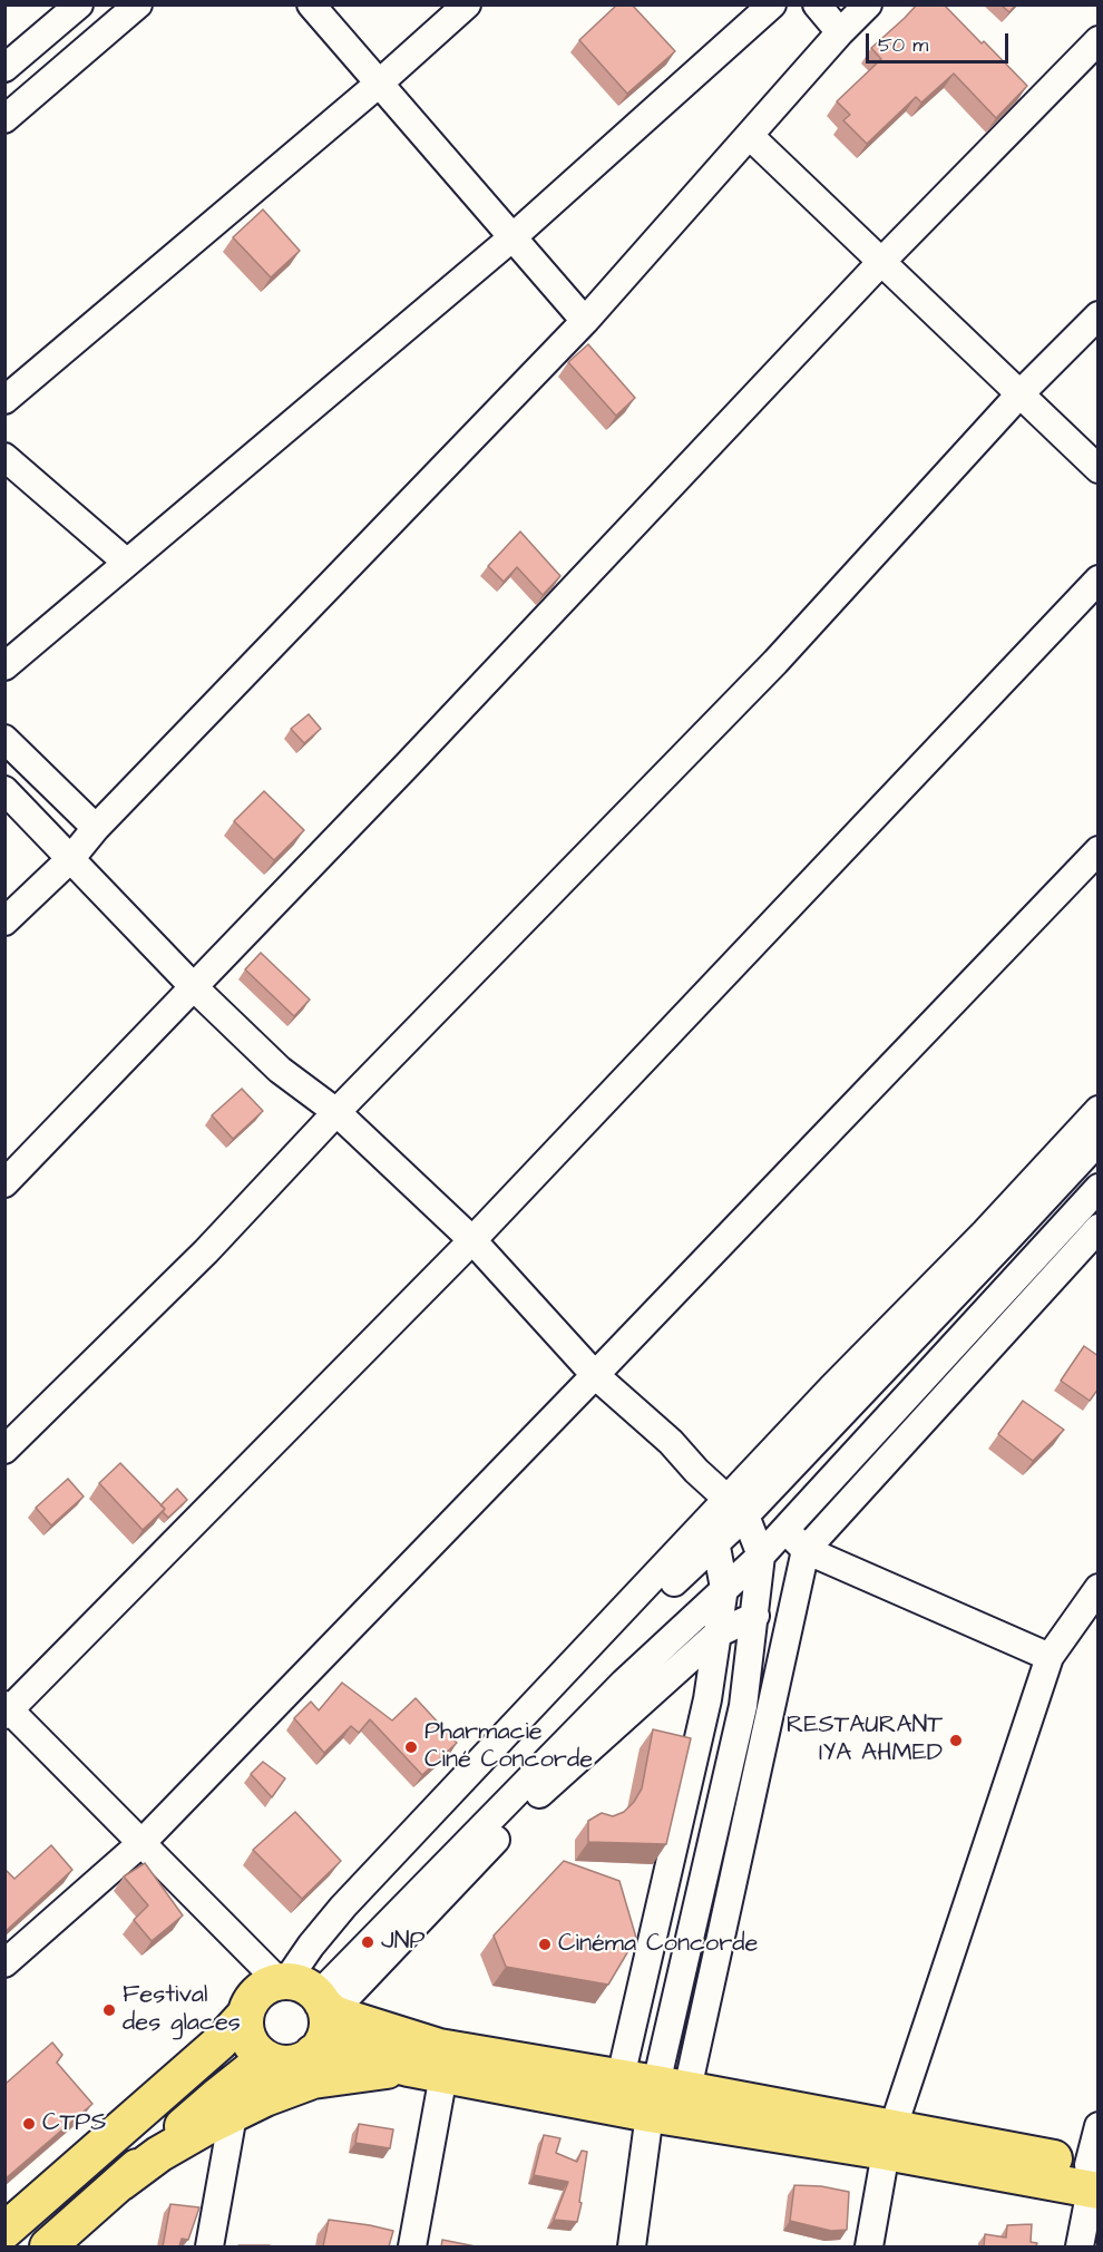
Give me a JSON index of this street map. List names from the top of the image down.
{
  "places": [
    "RESTAURANT IYA AHMED",
    "Pharmacie Ciné Concorde",
    "JNP",
    "Cinéma Concorde",
    "Festival des glaces",
    "CTPS"
  ],
  "scale_bar": "50 m"
}
